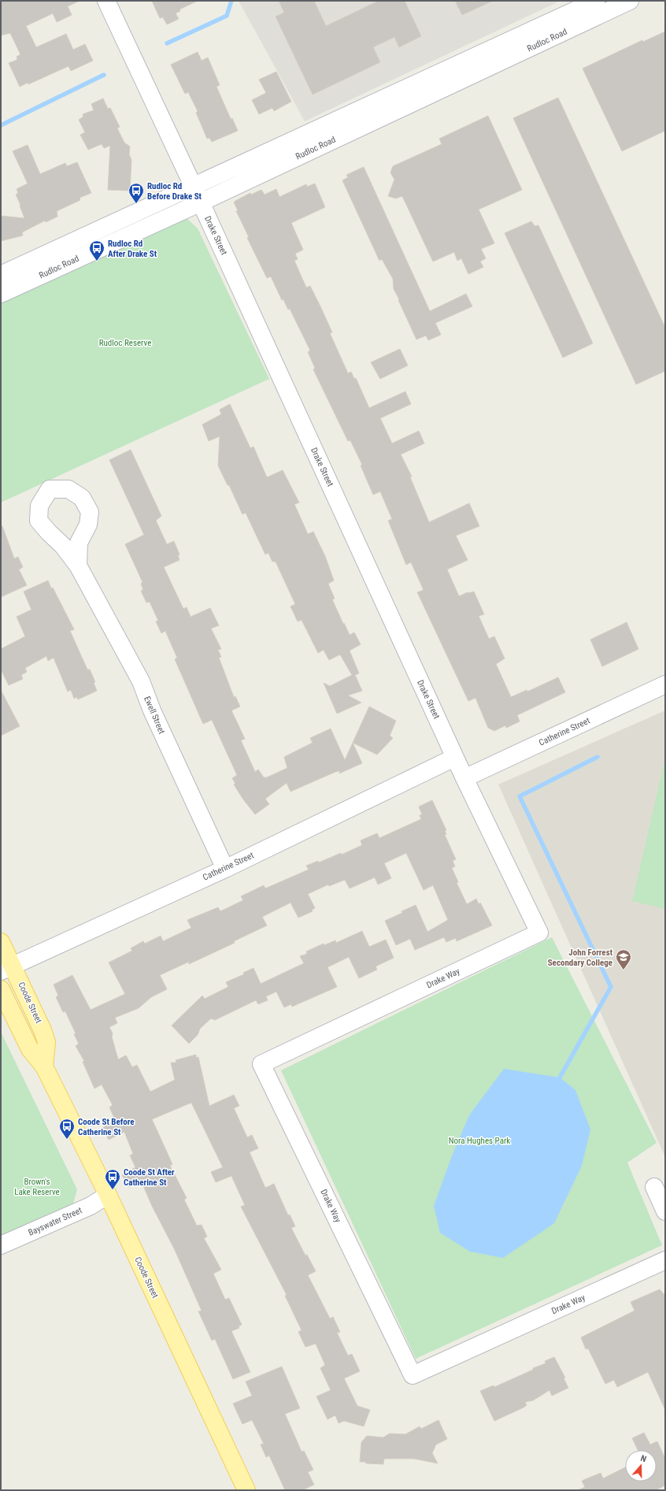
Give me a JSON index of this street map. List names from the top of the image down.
{
  "streets": {
    "main road": ["Coode Street"],
    "street": [
      "Rudloc Road",
      "Drake Street",
      "Ewell Street",
      "Catherine Street",
      "Drake Way",
      "Bayswater Street"
    ]
  },
  "crossings": [
    ["Rudloc Road", "Drake Street"],
    ["Drake Street", "Catherine Street"],
    ["Drake Street", "Drake Way"],
    ["Ewell Street", "Catherine Street"],
    ["Catherine Street", "Coode Street"],
    ["Coode Street", "Bayswater Street"]
  ],
  "parks": ["Rudloc Reserve", "Nora Hughes Park", "Brown's Lake Reserve"],
  "places": {
    "bus stop": [
      "Rudloc Rd Before Drake St",
      "Rudloc Rd After Drake St",
      "Coode St Before Catherine St",
      "Coode St After Catherine St"
    ],
    "school or university": ["John Forrest Secondary College"]
  },
  "north": "top"
}
